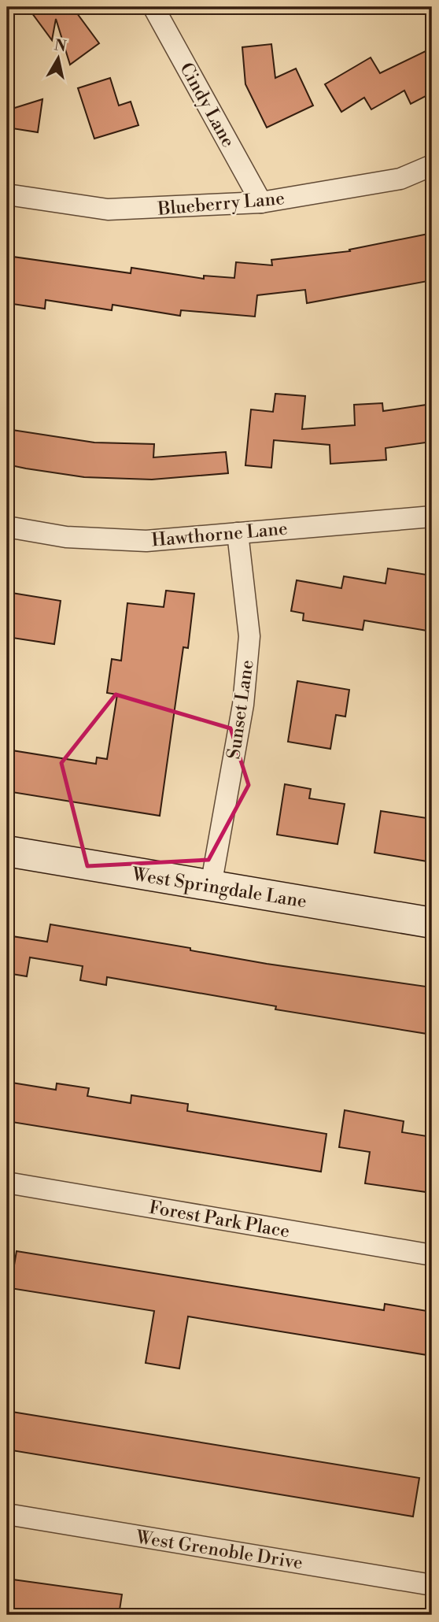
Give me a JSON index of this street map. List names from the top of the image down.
{
  "streets": {
    "street": [
      "Cindy Lane",
      "Blueberry Lane",
      "Hawthorne Lane",
      "Sunset Lane",
      "West Springdale Lane",
      "Forest Park Place",
      "West Grenoble Drive"
    ]
  },
  "crossings": [
    ["Cindy Lane", "Blueberry Lane"],
    ["Hawthorne Lane", "Sunset Lane"],
    ["Sunset Lane", "West Springdale Lane"]
  ],
  "north": "top"
}
